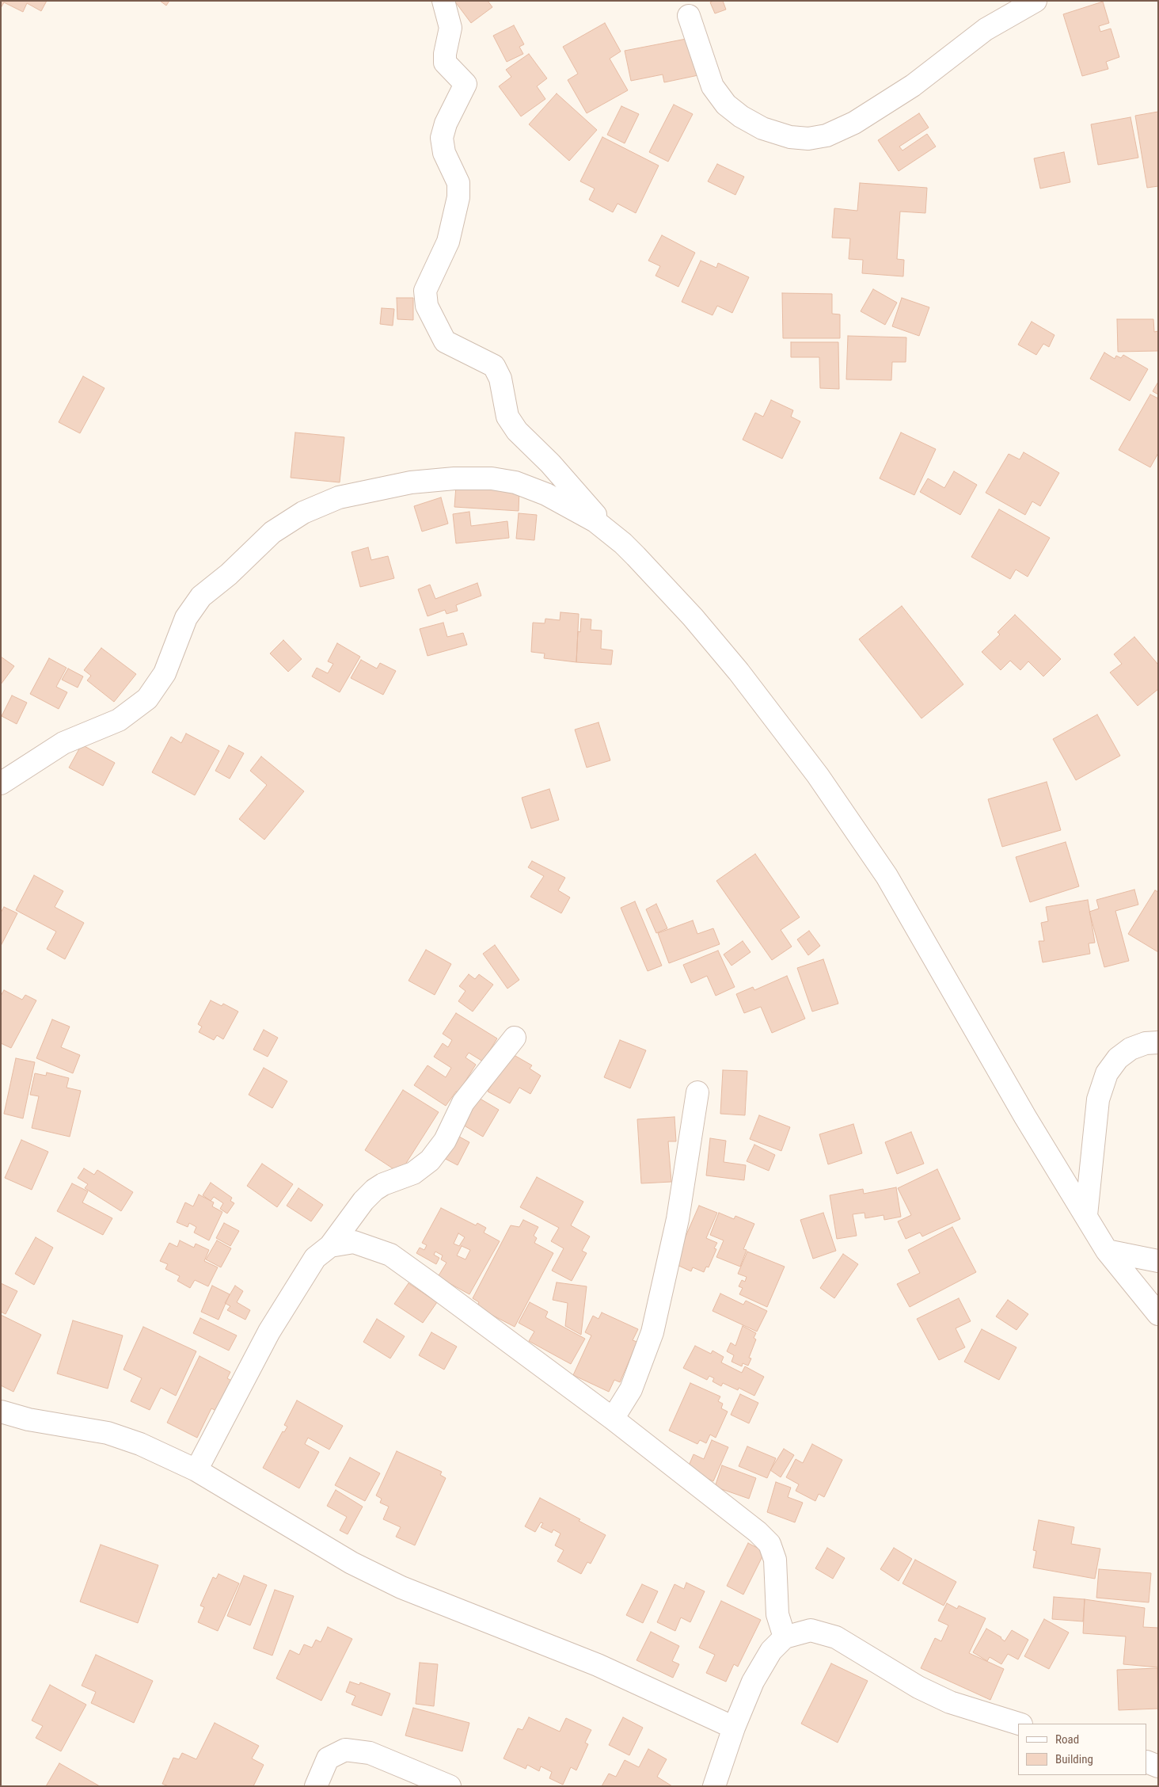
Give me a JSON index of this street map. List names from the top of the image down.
{
  "legend": ["Road", "Building"]
}
